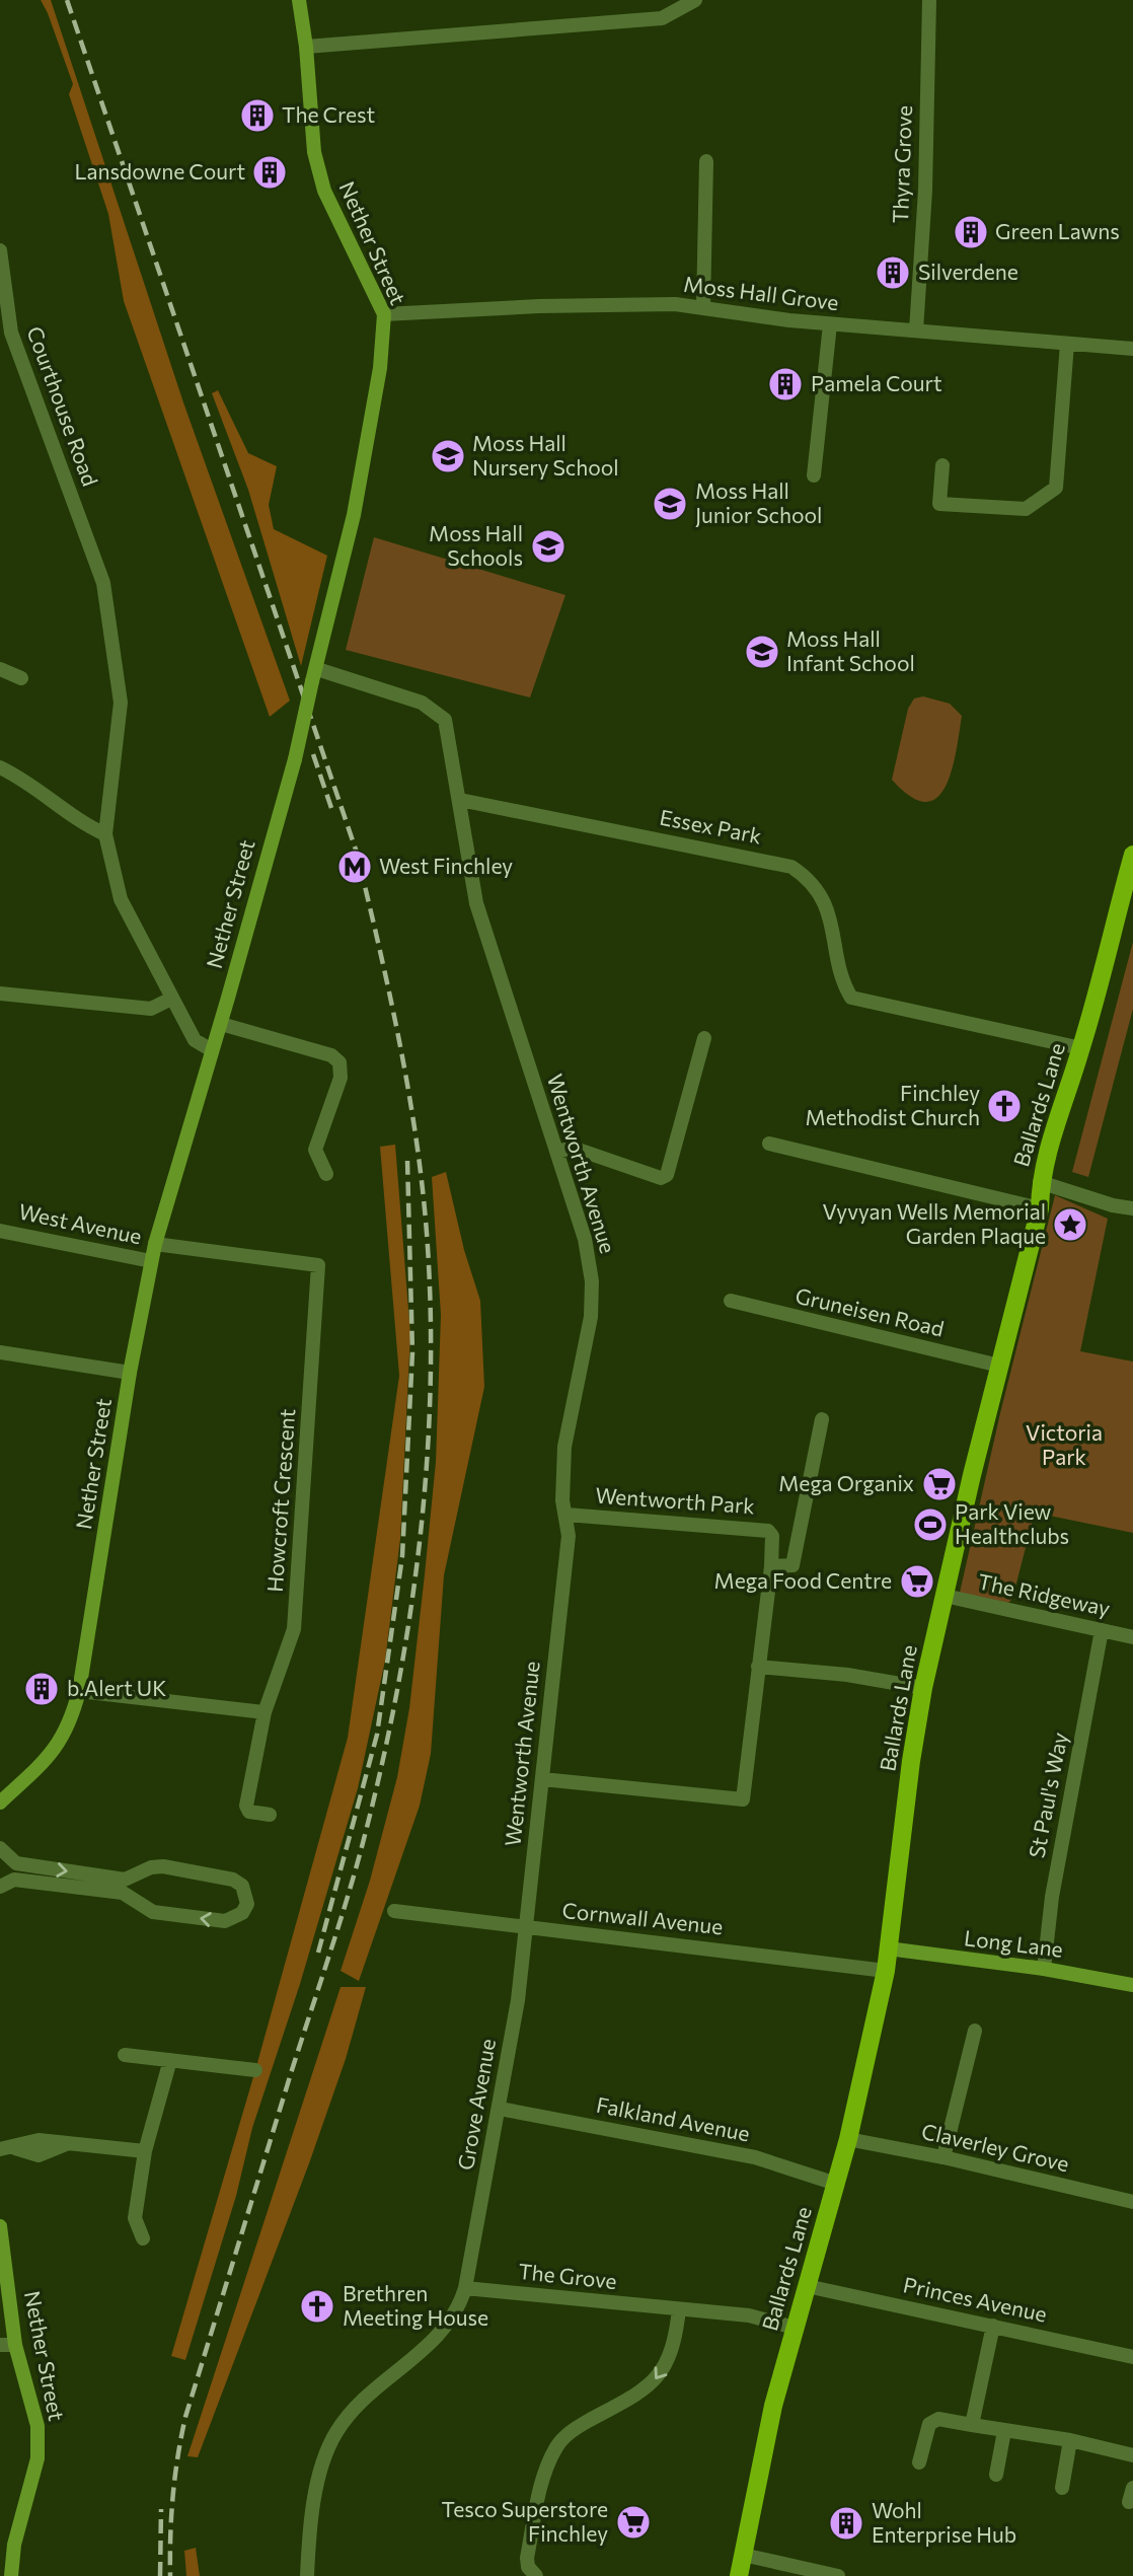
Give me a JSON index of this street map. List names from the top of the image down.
{
  "streets": {
    "main road": ["Ballards Lane"],
    "street": [
      "Thyra Grove",
      "Nether Street",
      "Moss Hall Grove",
      "Courthouse Road",
      "Essex Park",
      "Wentworth Avenue",
      "West Avenue",
      "Gruneisen Road",
      "Howcroft Crescent",
      "Wentworth Park",
      "The Ridgeway",
      "St Paul's Way",
      "Cornwall Avenue",
      "Long Lane",
      "Grove Avenue",
      "Falkland Avenue",
      "Claverley Grove",
      "The Grove",
      "Princes Avenue"
    ]
  },
  "crossings": [
    ["Thyra Grove", "Moss Hall Grove"],
    ["Nether Street", "Moss Hall Grove"],
    ["Nether Street", "Courthouse Road"],
    ["Nether Street", "West Avenue"],
    ["Nether Street", "Howcroft Crescent"],
    ["Essex Park", "Ballards Lane"],
    ["Essex Park", "Wentworth Avenue"],
    ["Ballards Lane", "Gruneisen Road"],
    ["Ballards Lane", "The Ridgeway"],
    ["Ballards Lane", "Cornwall Avenue"],
    ["Ballards Lane", "Long Lane"],
    ["Ballards Lane", "Falkland Avenue"],
    ["Ballards Lane", "Claverley Grove"],
    ["Ballards Lane", "The Grove"],
    ["Ballards Lane", "Princes Avenue"],
    ["Wentworth Avenue", "Wentworth Park"],
    ["Wentworth Avenue", "Cornwall Avenue"],
    ["Wentworth Avenue", "Grove Avenue"],
    ["The Ridgeway", "St Paul's Way"],
    ["St Paul's Way", "Long Lane"],
    ["Cornwall Avenue", "Grove Avenue"],
    ["Grove Avenue", "Falkland Avenue"],
    ["Grove Avenue", "The Grove"]
  ],
  "parks": ["Victoria Park"],
  "places": {
    "building": [
      "The Crest",
      "Lansdowne Court",
      "Green Lawns",
      "Silverdene",
      "Pamela Court",
      "b.Alert UK",
      "Wohl Enterprise Hub"
    ],
    "school or university": [
      "Moss Hall Nursery School",
      "Moss Hall Junior School",
      "Moss Hall Schools",
      "Moss Hall Infant School"
    ],
    "metro station": ["West Finchley"],
    "church": ["Finchley Methodist Church", "Brethren Meeting House"],
    "place": ["Vyvyan Wells Memorial Garden Plaque"],
    "supermarket": ["Mega Organix", "Mega Food Centre", "Tesco Superstore Finchley"],
    "sports": ["Park View Healthclubs"]
  }
}
